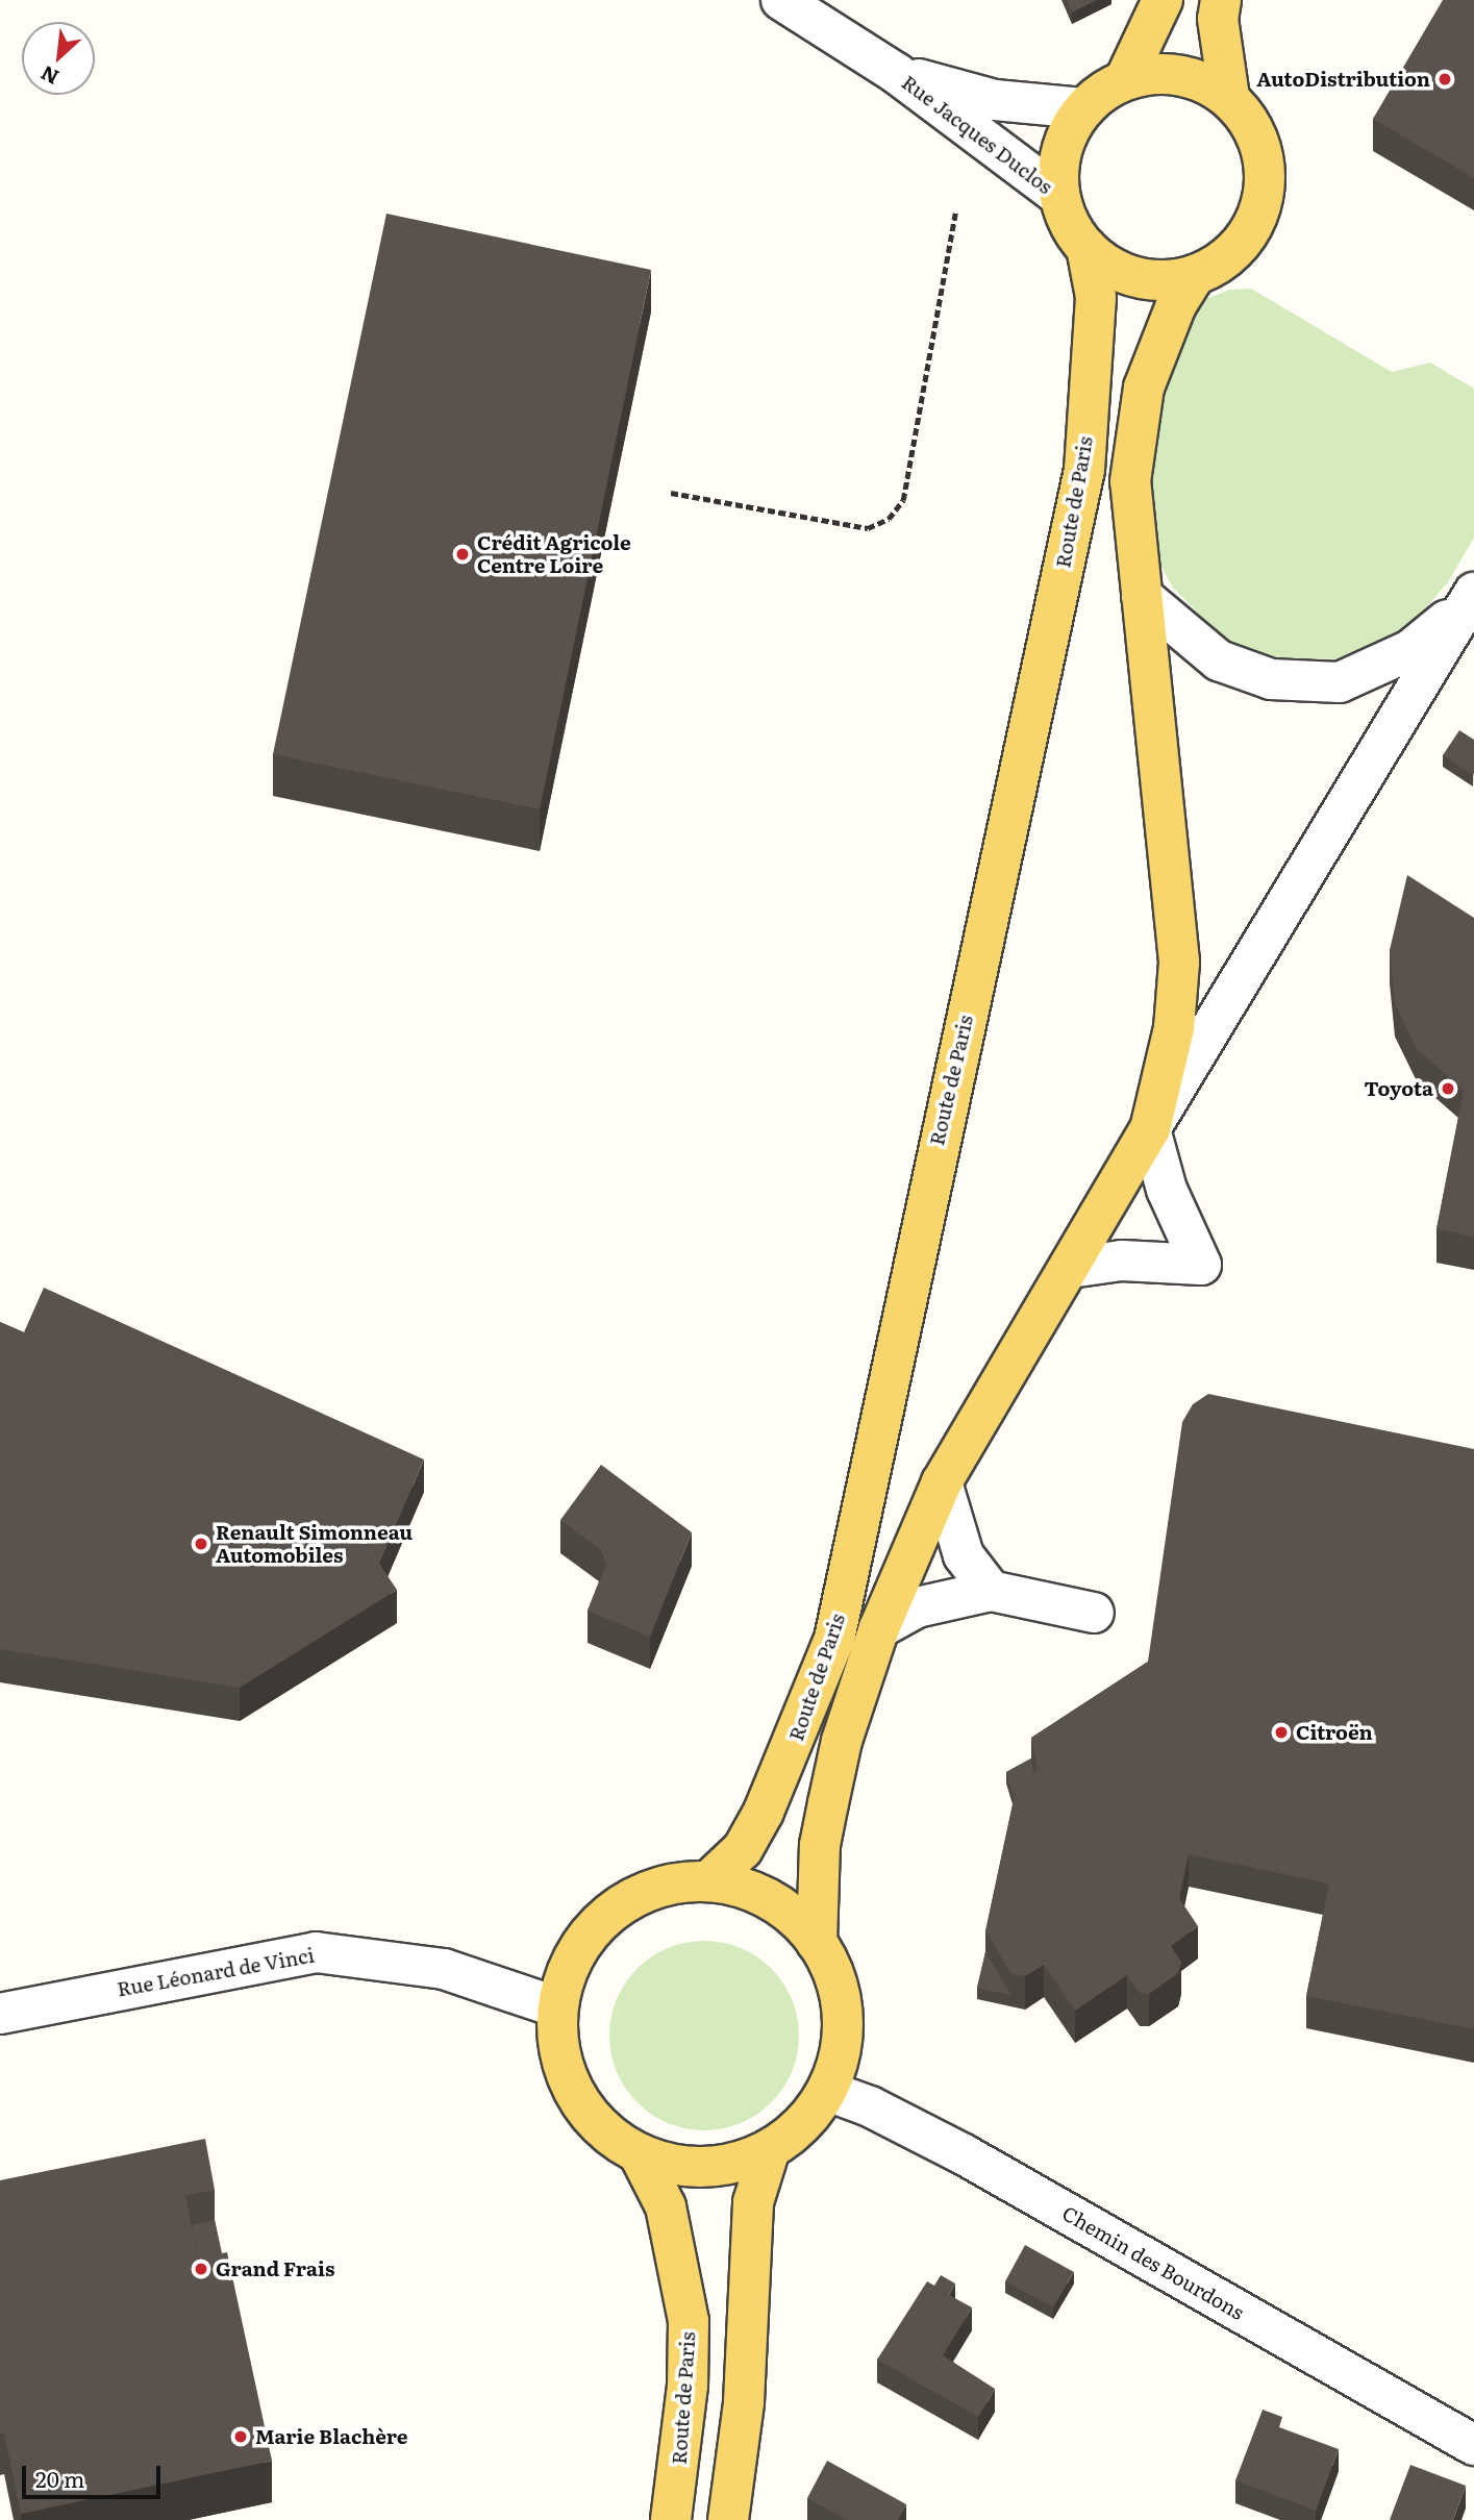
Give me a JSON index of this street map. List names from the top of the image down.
{
  "streets": {
    "main road": ["Route de Paris"],
    "street": ["Rue Jacques Duclos", "Rue Léonard de Vinci", "Chemin des Bourdons"]
  },
  "crossings": [
    ["Rue Jacques Duclos", "Route de Paris"]
  ],
  "places": [
    "AutoDistribution",
    "Crédit Agricole Centre Loire",
    "Toyota",
    "Renault Simonneau Automobiles",
    "Citroën",
    "Grand Frais",
    "Marie Blachère"
  ],
  "scale_bar": "20 m",
  "north": "bottom left"
}
